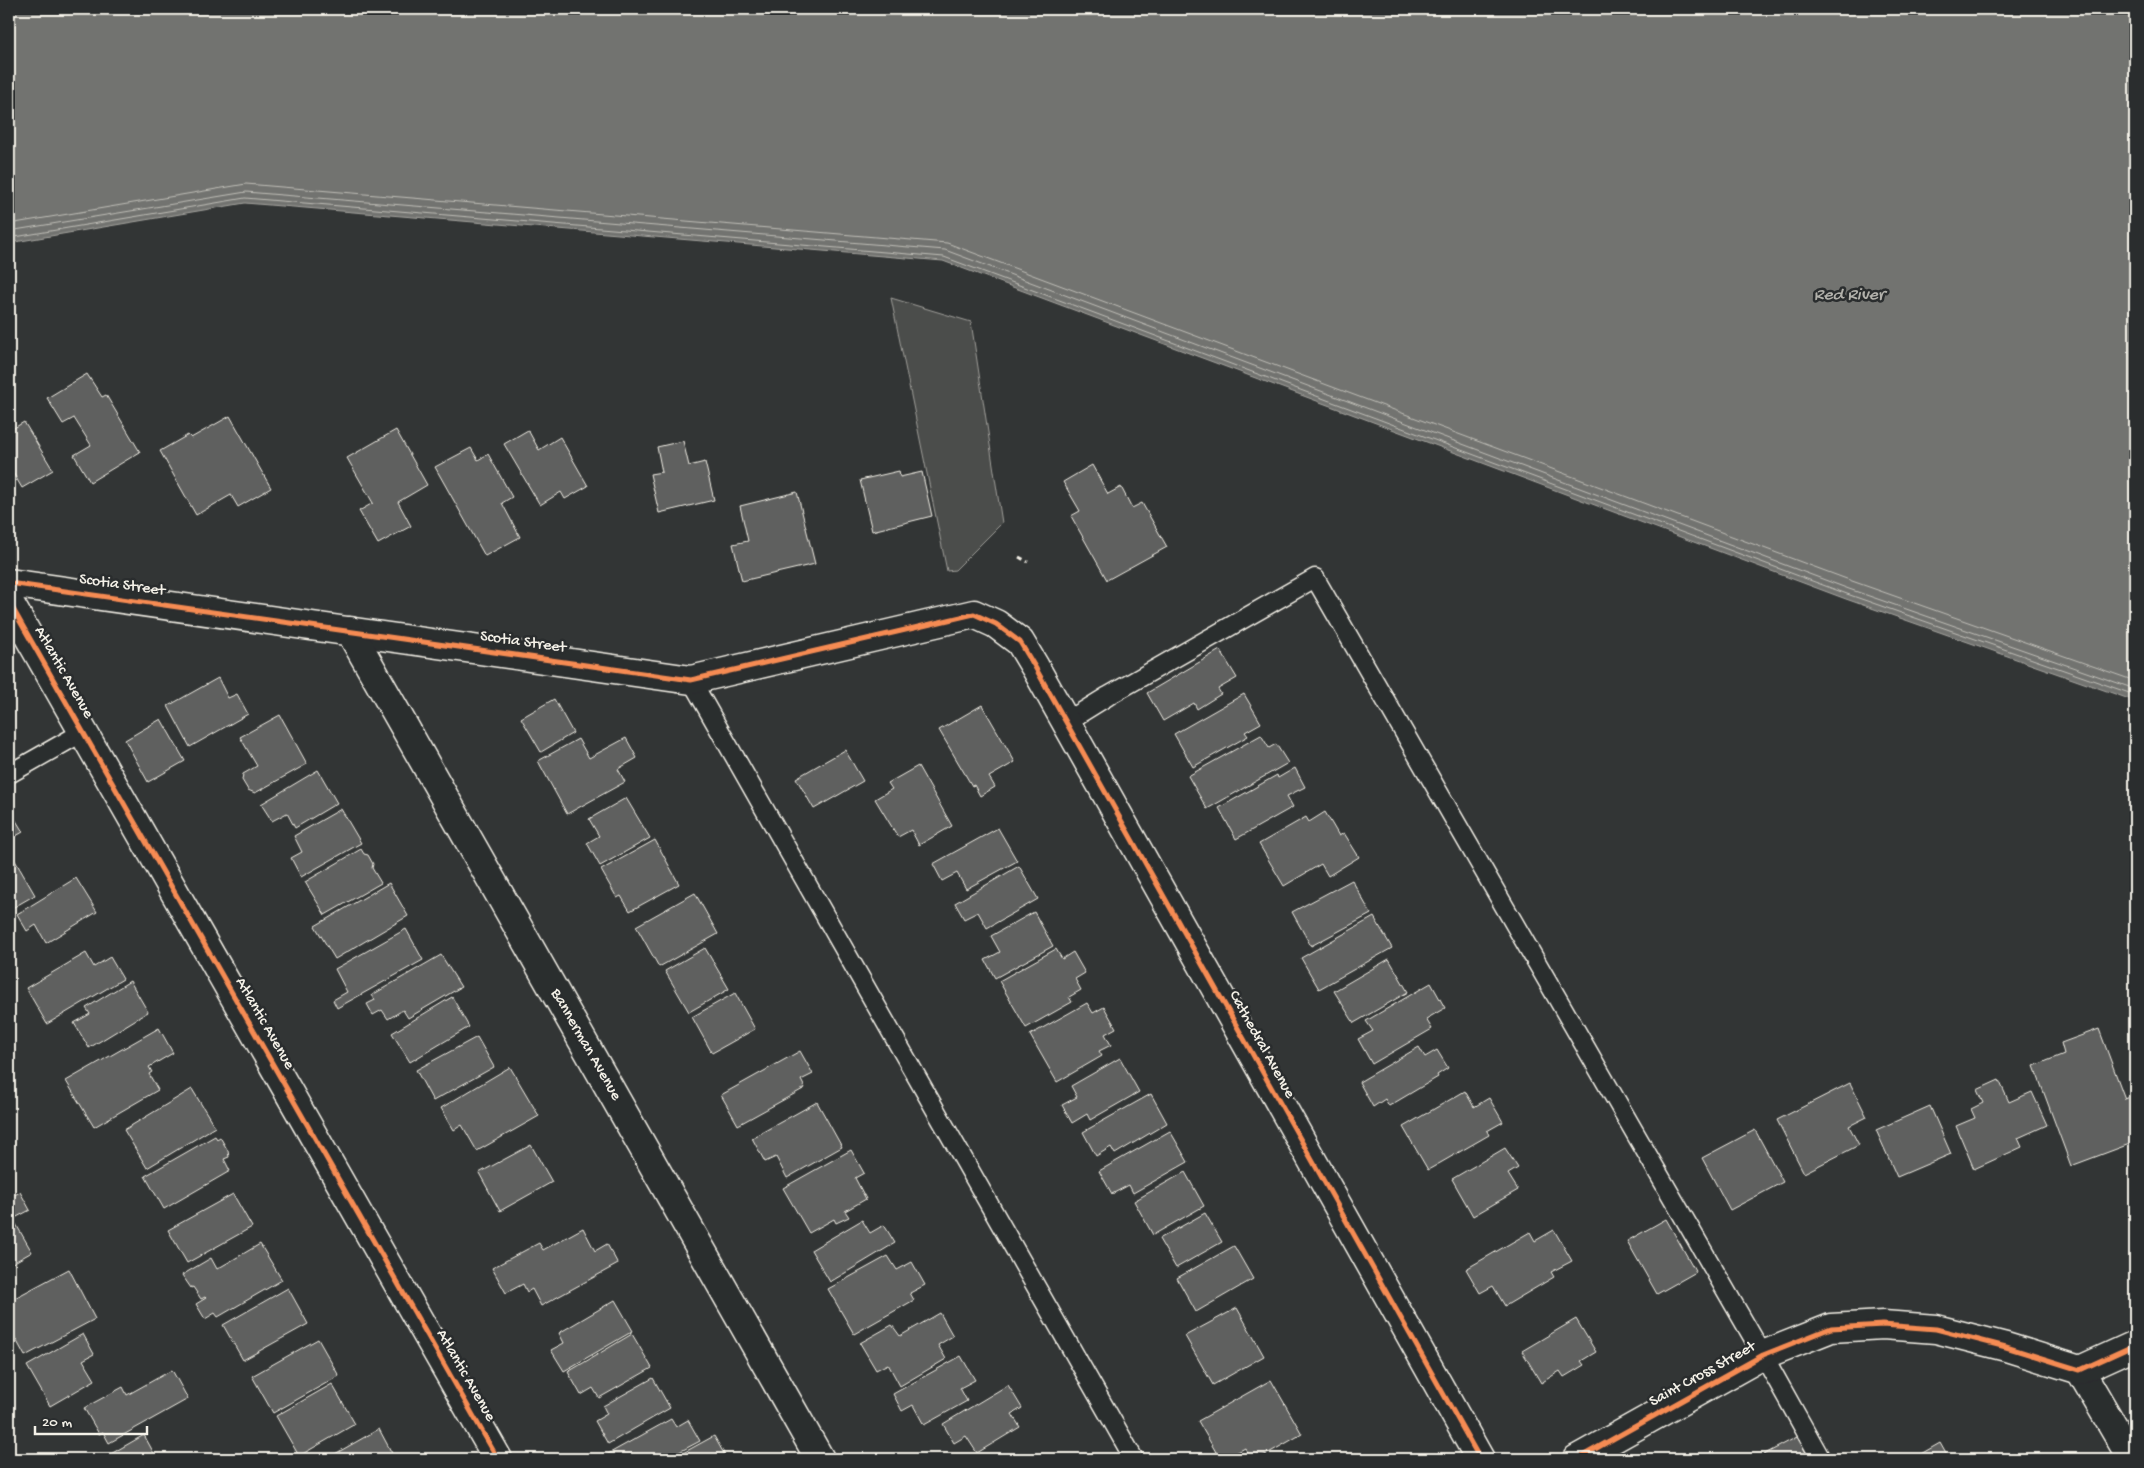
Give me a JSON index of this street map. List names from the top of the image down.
{
  "streets": {
    "street": [
      "Scotia Street",
      "Atlantic Avenue",
      "Bannerman Avenue",
      "Cathedral Avenue",
      "Saint Cross Street"
    ]
  },
  "crossings": [
    ["Scotia Street", "Bannerman Avenue"],
    ["Scotia Street", "Cathedral Avenue"]
  ],
  "water": ["Red River"],
  "scale_bar": "20 m"
}
